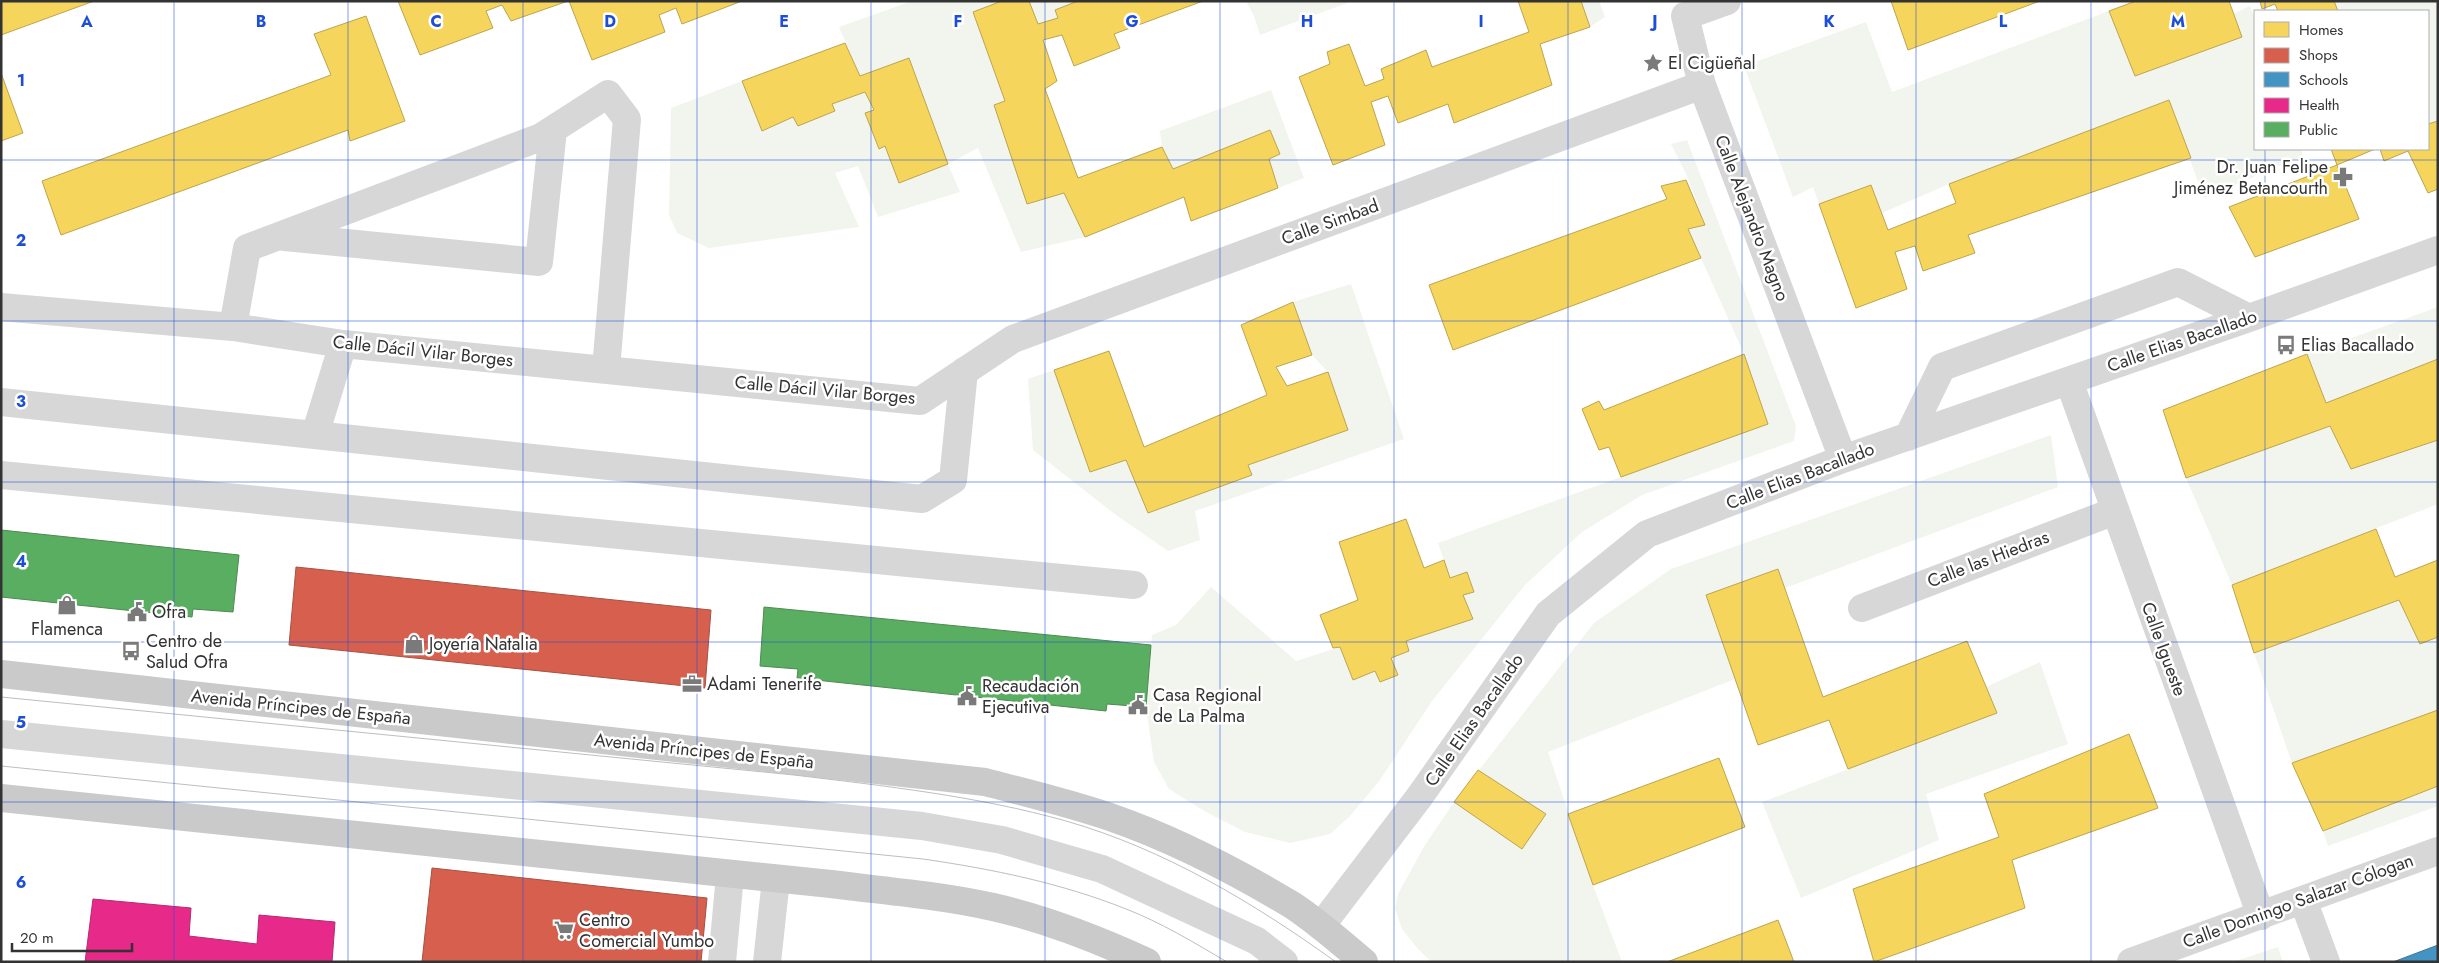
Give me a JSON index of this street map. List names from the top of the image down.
{
  "streets": {
    "main road": ["Avenida Príncipes de España"],
    "street": [
      "Calle Alejandro Magno",
      "Calle Simbad",
      "Calle Elias Bacallado",
      "Calle Dácil Vilar Borges",
      "Calle las Hiedras",
      "Calle Igueste",
      "Calle Domingo Salazar Cólogan"
    ]
  },
  "crossings": [
    ["Calle Alejandro Magno", "Calle Simbad"],
    ["Calle Alejandro Magno", "Calle Elias Bacallado"],
    ["Calle Simbad", "Calle Dácil Vilar Borges"],
    ["Calle Elias Bacallado", "Calle Igueste"],
    ["Calle Elias Bacallado", "Avenida Príncipes de España"],
    ["Calle las Hiedras", "Calle Igueste"],
    ["Calle Igueste", "Calle Domingo Salazar Cólogan"]
  ],
  "places": {
    "place": ["El Cigüeñal"],
    "pharmacy": ["Dr. Juan Felipe Jiménez Betancourth"],
    "bus stop": ["Elias Bacallado", "Centro de Salud Ofra"],
    "shop": ["Flamenca", "Joyería Natalia"],
    "public building": ["Ofra", "Recaudación Ejecutiva", "Casa Regional de La Palma"],
    "office": ["Adami Tenerife"],
    "supermarket": ["Centro Comercial Yumbo"]
  },
  "legend": [
    "Homes",
    "Shops",
    "Schools",
    "Health",
    "Public"
  ],
  "scale_bar": "20 m",
  "grid": {
    "columns": [
      "A",
      "B",
      "C",
      "D",
      "E",
      "F",
      "G",
      "H",
      "I",
      "J",
      "K",
      "L",
      "M"
    ],
    "rows": [
      "1",
      "2",
      "3",
      "4",
      "5",
      "6"
    ]
  }
}
